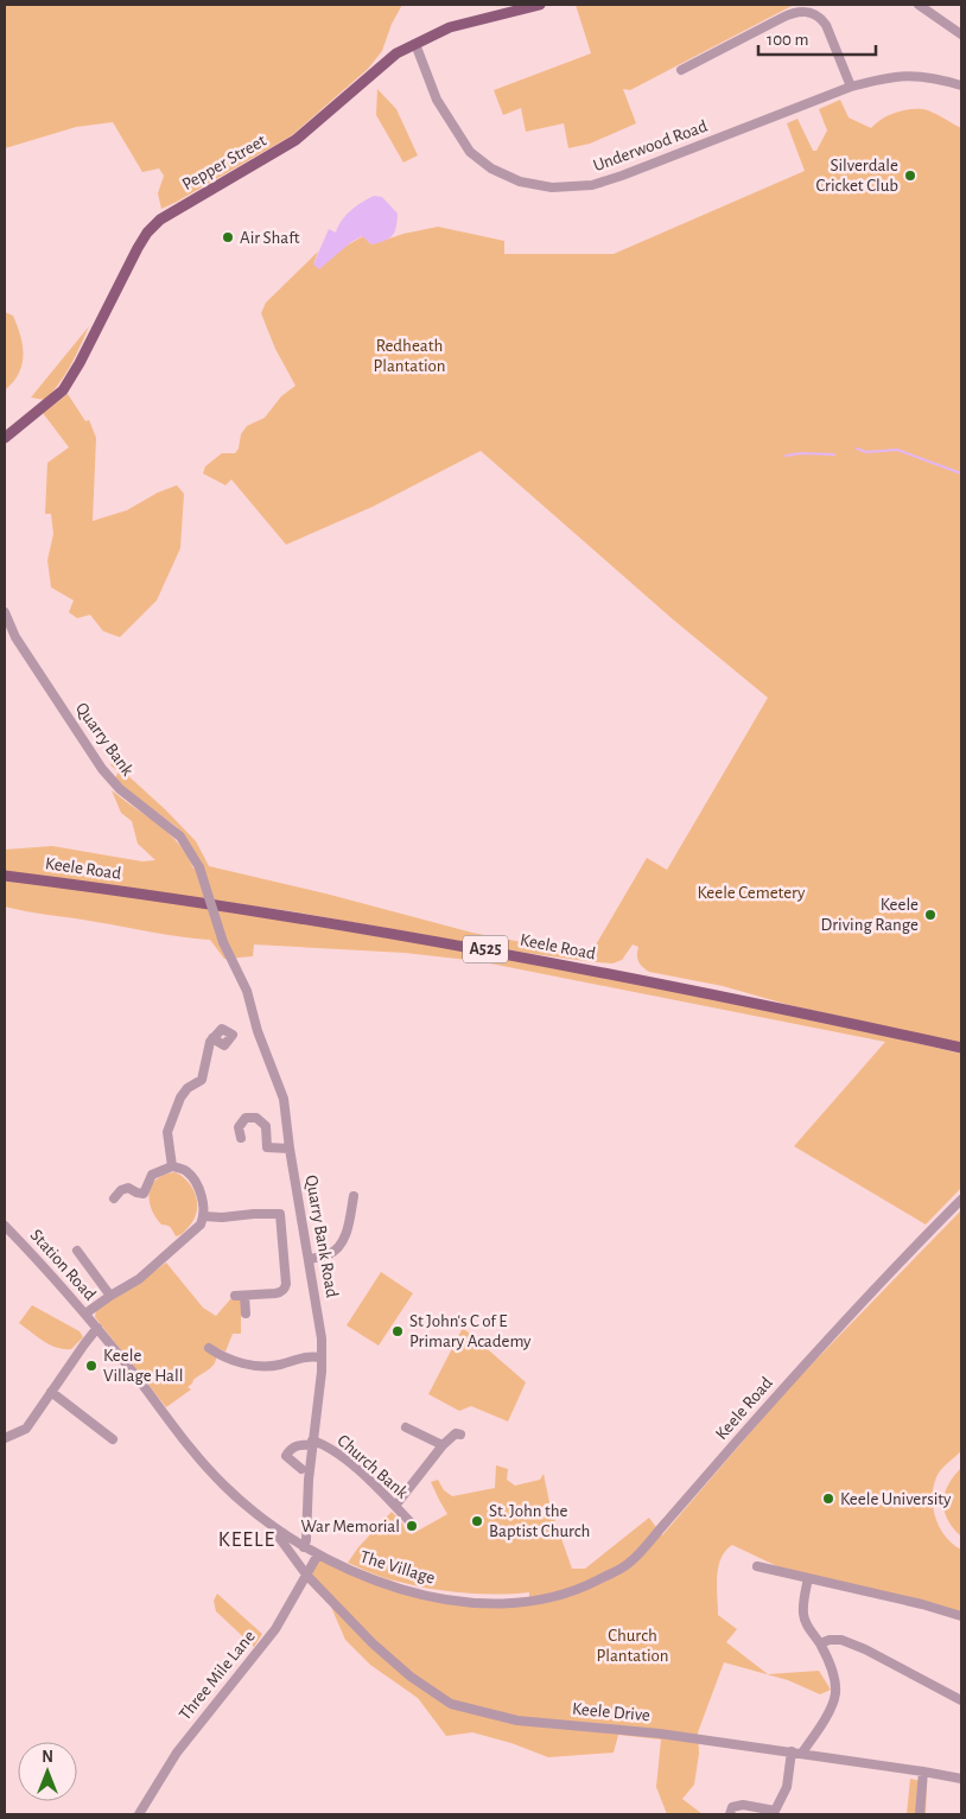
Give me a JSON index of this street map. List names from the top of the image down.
{
  "streets": {
    "main road": ["Pepper Street", "Keele Road", "A525"],
    "street": [
      "Underwood Road",
      "Quarry Bank",
      "Quarry Bank Road",
      "Station Road",
      "Church Bank",
      "The Village",
      "Three Mile Lane",
      "Keele Drive"
    ]
  },
  "crossings": [
    ["Underwood Road", "Pepper Street"],
    ["Quarry Bank", "Quarry Bank Road"],
    ["Keele Road", "The Village"],
    ["Quarry Bank Road", "Church Bank"],
    ["Quarry Bank Road", "The Village"],
    ["Station Road", "The Village"],
    ["The Village", "Three Mile Lane"],
    ["The Village", "Keele Drive"],
    ["Three Mile Lane", "Keele Drive"]
  ],
  "districts": ["KEELE"],
  "parks": ["Redheath Plantation", "Keele Cemetery", "Church Plantation"],
  "places": [
    "Silverdale Cricket Club",
    "Air Shaft",
    "Keele Driving Range",
    "St John's C of E Primary Academy",
    "Keele Village Hall",
    "Keele University",
    "St. John the Baptist Church",
    "War Memorial"
  ],
  "scale_bar": "100 m",
  "north": "top"
}
